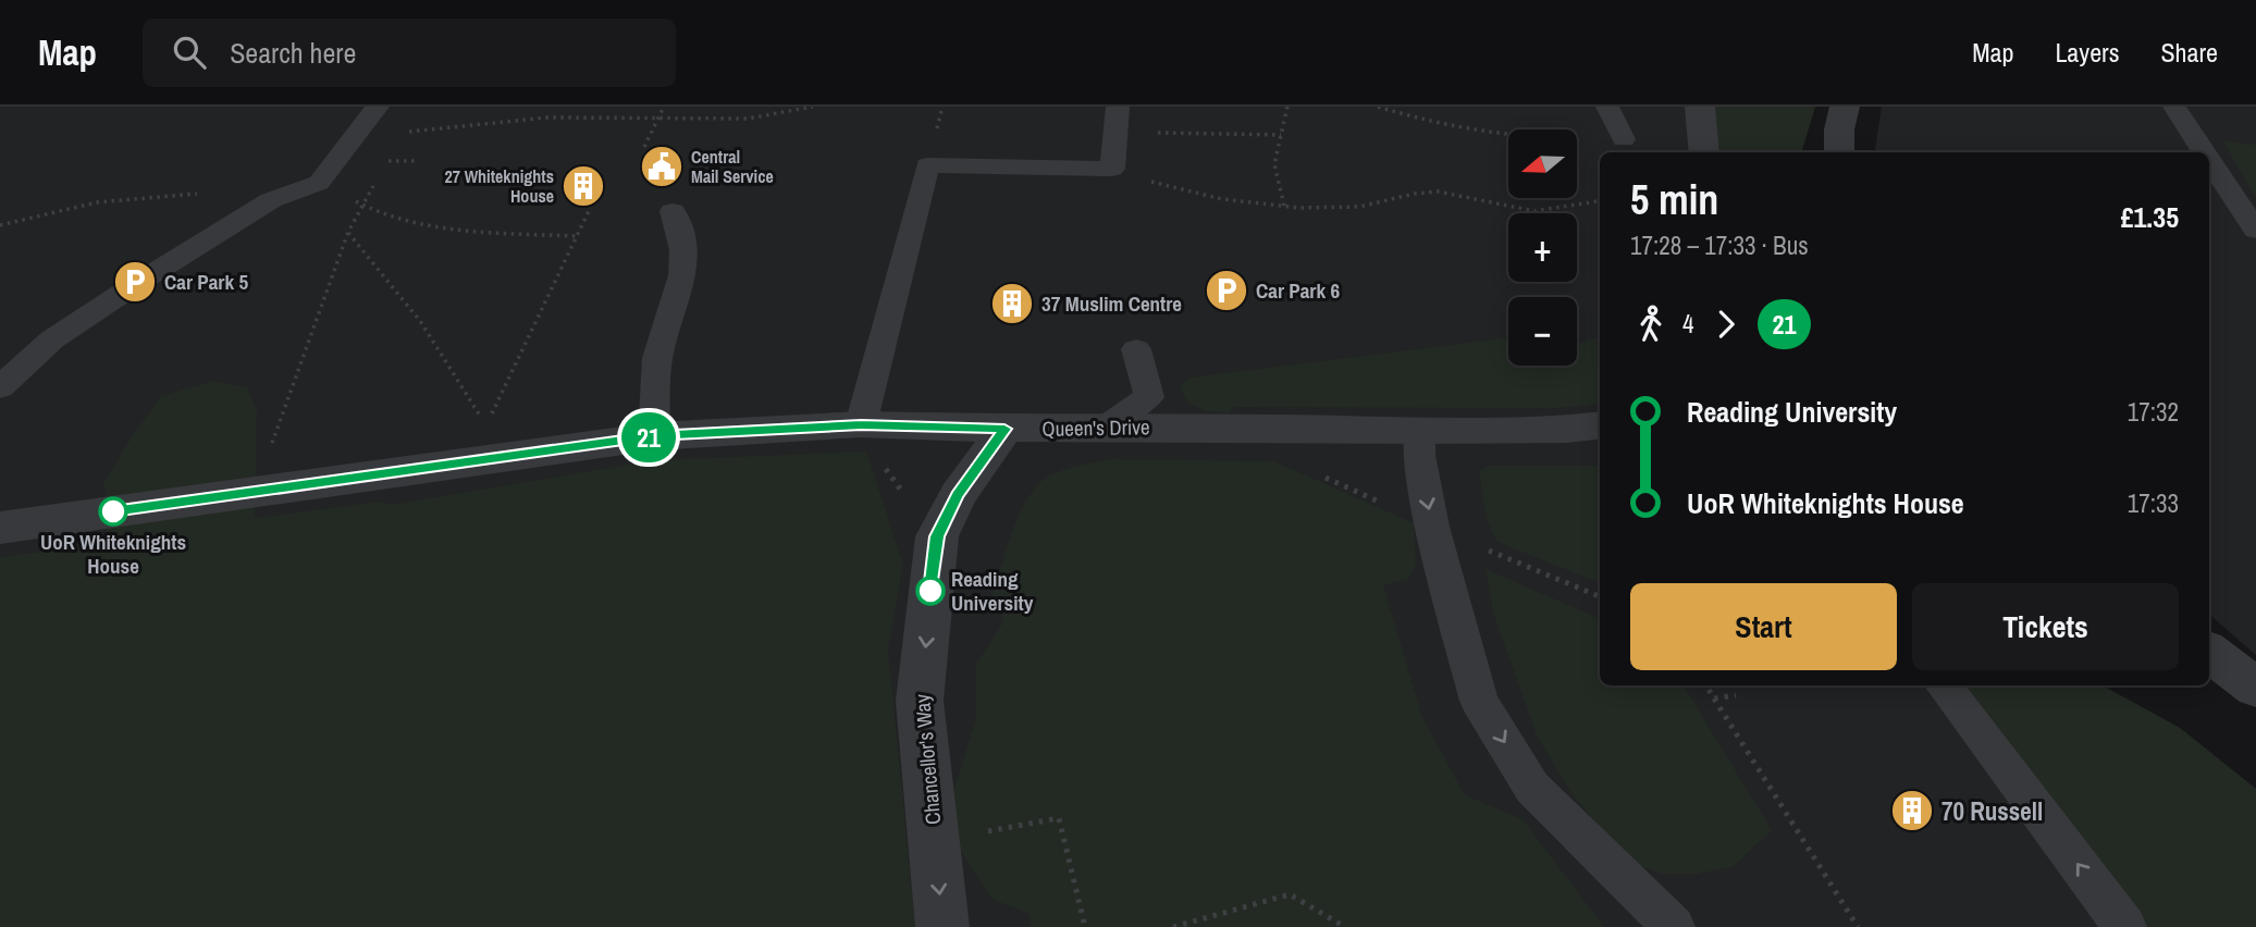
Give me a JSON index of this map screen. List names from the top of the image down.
{
  "streets": {
    "street": ["Queen's Drive", "Chancellor's Way"]
  },
  "crossings": [
    ["Queen's Drive", "Chancellor's Way"]
  ],
  "one_way": ["Chancellor's Way"],
  "places": {
    "public building": ["Central Mail Service"],
    "building": ["27 Whiteknights House", "37 Muslim Centre", "70 Russell"],
    "parking": ["Car Park 5", "Car Park 6"],
    "other": ["UoR Whiteknights House", "Reading University"]
  },
  "lines": ["bus line 21"],
  "north": "left",
  "page": {
    "header": "Map",
    "search": "Search here",
    "nav": ["Map", "Layers", "Share"],
    "on_map": "21",
    "map_buttons": ["+", "−"],
    "heading": ["5 min", "17:28 – 17:33 · Bus", "£1.35"],
    "legs": ["4", "21"],
    "list": [
      {
        "name": "Reading University",
        "value": "17:32"
      },
      {
        "name": "UoR Whiteknights House",
        "value": "17:33"
      }
    ],
    "buttons": ["Start", "Tickets"]
  }
}
